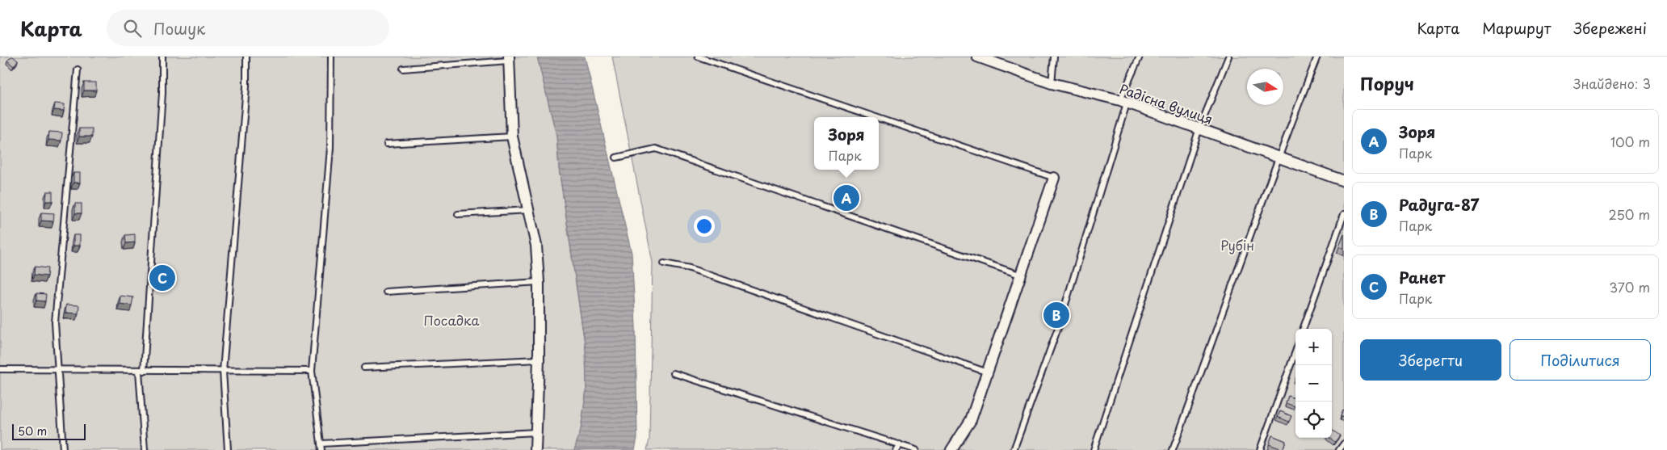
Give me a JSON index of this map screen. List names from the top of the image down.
{
  "streets": {
    "street": ["Радісна вулиця"]
  },
  "parks": ["Рубін", "Посадка"],
  "scale_bar": "50 m",
  "north": "right",
  "page": {
    "header": "Карта",
    "search": "Пошук",
    "nav": ["Карта", "Маршрут", "Збережені"],
    "heading": ["Поруч", "Знайдено: 3"],
    "list": [
      {
        "mark": "A",
        "name": "Зоря",
        "note": "Парк",
        "value": "100 m"
      },
      {
        "mark": "B",
        "name": "Радуга-87",
        "note": "Парк",
        "value": "250 m"
      },
      {
        "mark": "C",
        "name": "Ранет",
        "note": "Парк",
        "value": "370 m"
      }
    ],
    "popup": ["Зоря", "Парк"],
    "pins": ["A", "C", "B"],
    "buttons": ["Зберегти", "Поділитися"],
    "map_buttons": ["+", "−"],
    "scale": "50 m"
  }
}
